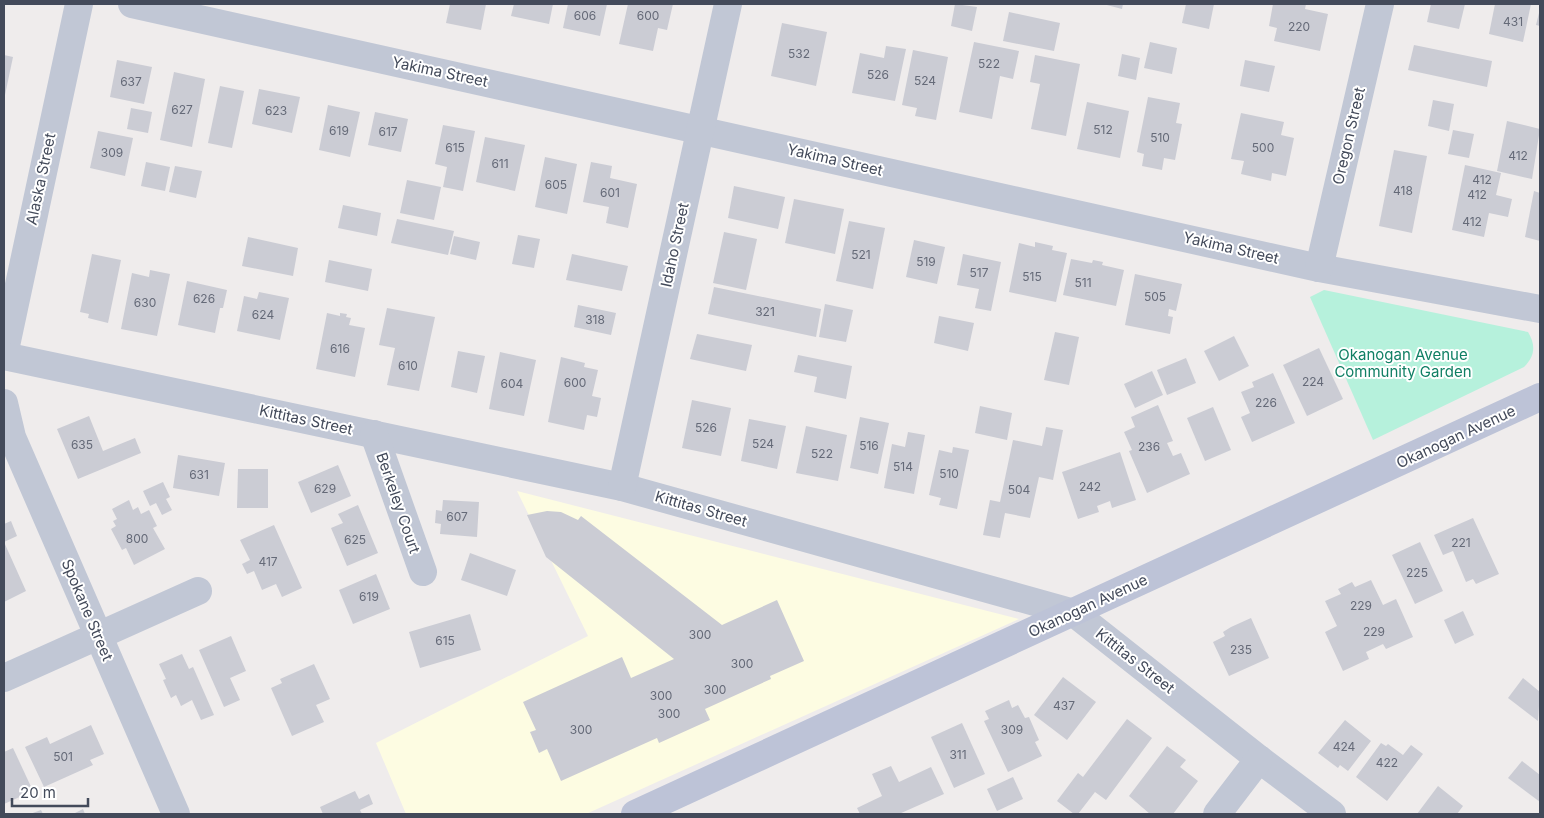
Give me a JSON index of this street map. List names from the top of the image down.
{
  "streets": {
    "street": [
      "Yakima Street",
      "Oregon Street",
      "Alaska Street",
      "Idaho Street",
      "Kittitas Street",
      "Okanogan Avenue",
      "Berkeley Court",
      "Spokane Street"
    ]
  },
  "crossings": [
    ["Yakima Street", "Oregon Street"],
    ["Yakima Street", "Idaho Street"],
    ["Alaska Street", "Kittitas Street"],
    ["Idaho Street", "Kittitas Street"],
    ["Kittitas Street", "Okanogan Avenue"],
    ["Kittitas Street", "Berkeley Court"]
  ],
  "parks": ["Okanogan Avenue Community Garden"],
  "house_numbers": [
    "606",
    "600",
    "431",
    "220",
    "532",
    "522",
    "526",
    "524",
    "637",
    "627",
    "623",
    "512",
    "619",
    "617",
    "510",
    "615",
    "500",
    "309",
    "412",
    "611",
    "412",
    "605",
    "418",
    "601",
    "412",
    "412",
    "521",
    "519",
    "517",
    "515",
    "511",
    "505",
    "626",
    "630",
    "321",
    "624",
    "318",
    "616",
    "610",
    "224",
    "600",
    "604",
    "226",
    "526",
    "524",
    "635",
    "516",
    "236",
    "522",
    "514",
    "510",
    "631",
    "242",
    "629",
    "504",
    "607",
    "800",
    "625",
    "221",
    "417",
    "225",
    "619",
    "229",
    "229",
    "300",
    "615",
    "235",
    "300",
    "300",
    "300",
    "437",
    "300",
    "300",
    "309",
    "424",
    "311",
    "501",
    "422"
  ],
  "scale_bar": "20 m"
}
